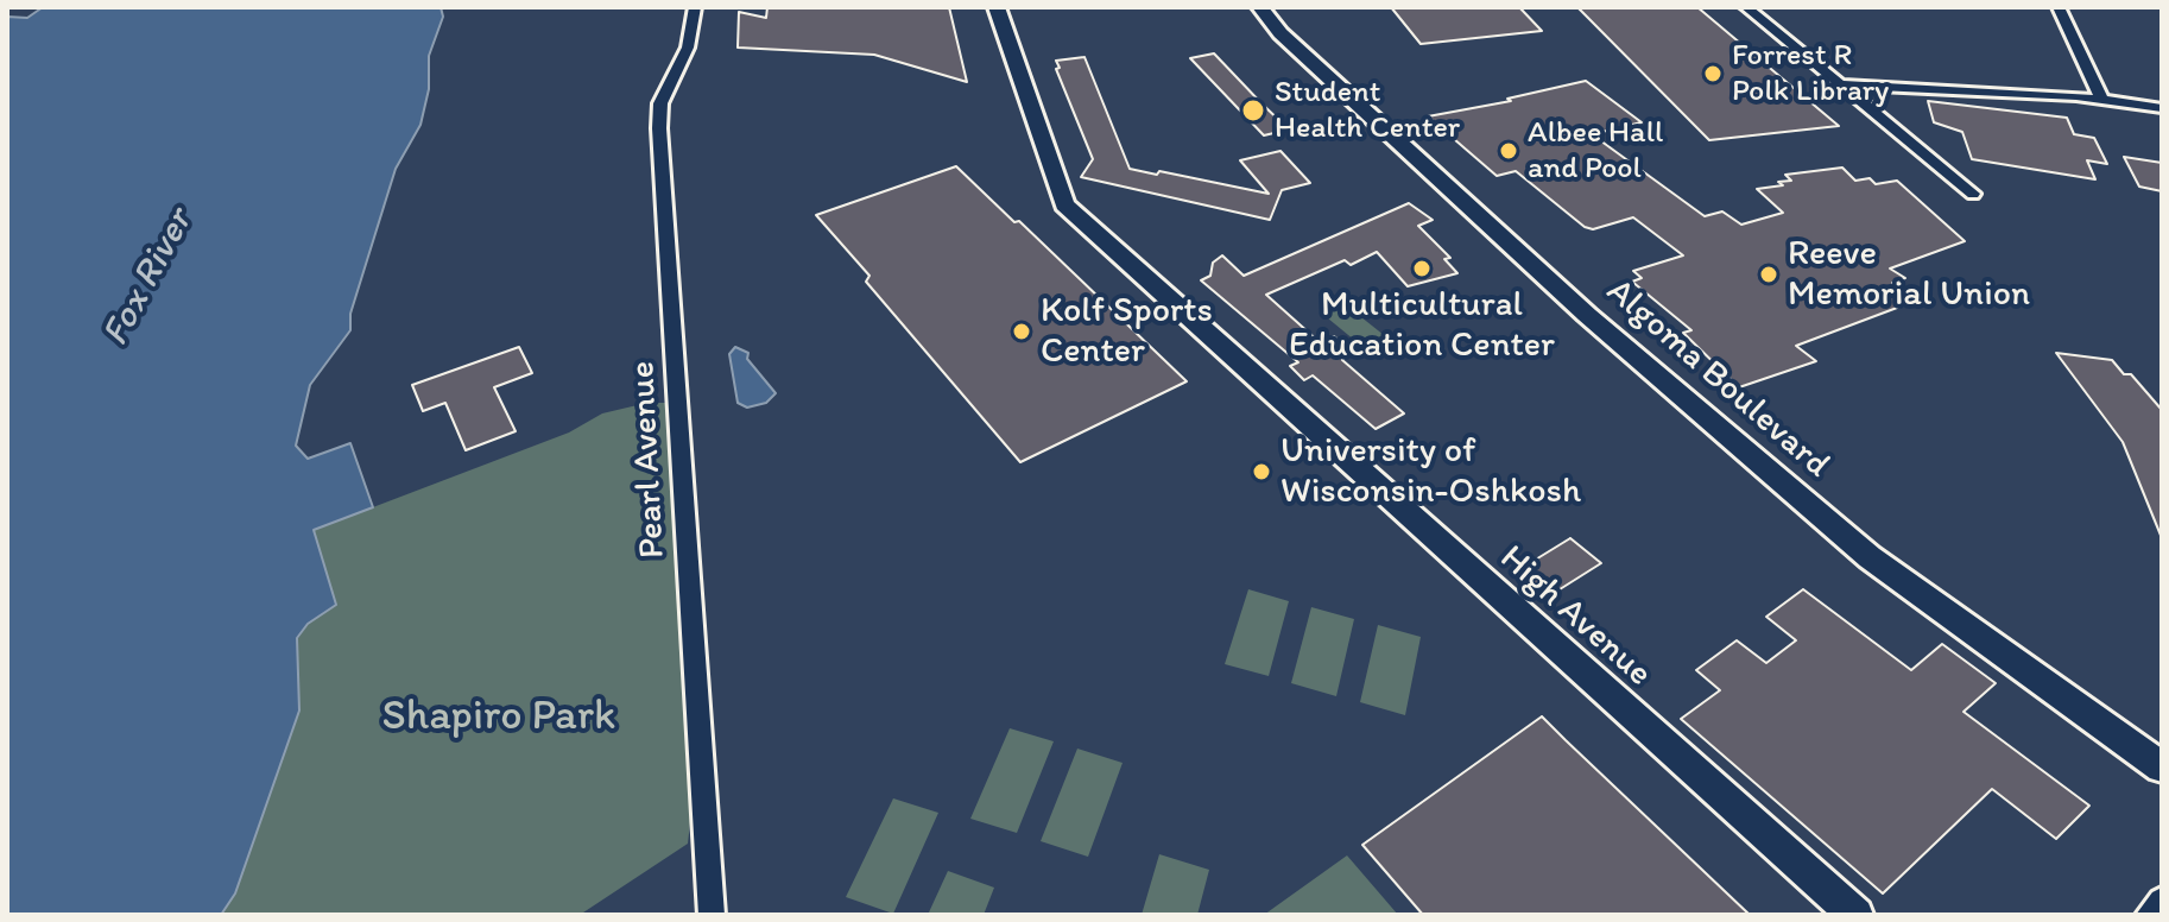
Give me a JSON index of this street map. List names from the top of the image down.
{
  "streets": {
    "main road": ["Algoma Boulevard", "High Avenue"],
    "street": ["Pearl Avenue"]
  },
  "water": ["Fox River"],
  "parks": ["Shapiro Park"],
  "places": [
    "Forrest R Polk Library",
    "Student Health Center",
    "Albee Hall and Pool",
    "Multicultural Education Center",
    "Reeve Memorial Union",
    "Kolf Sports Center",
    "University of Wisconsin-Oshkosh"
  ]
}
